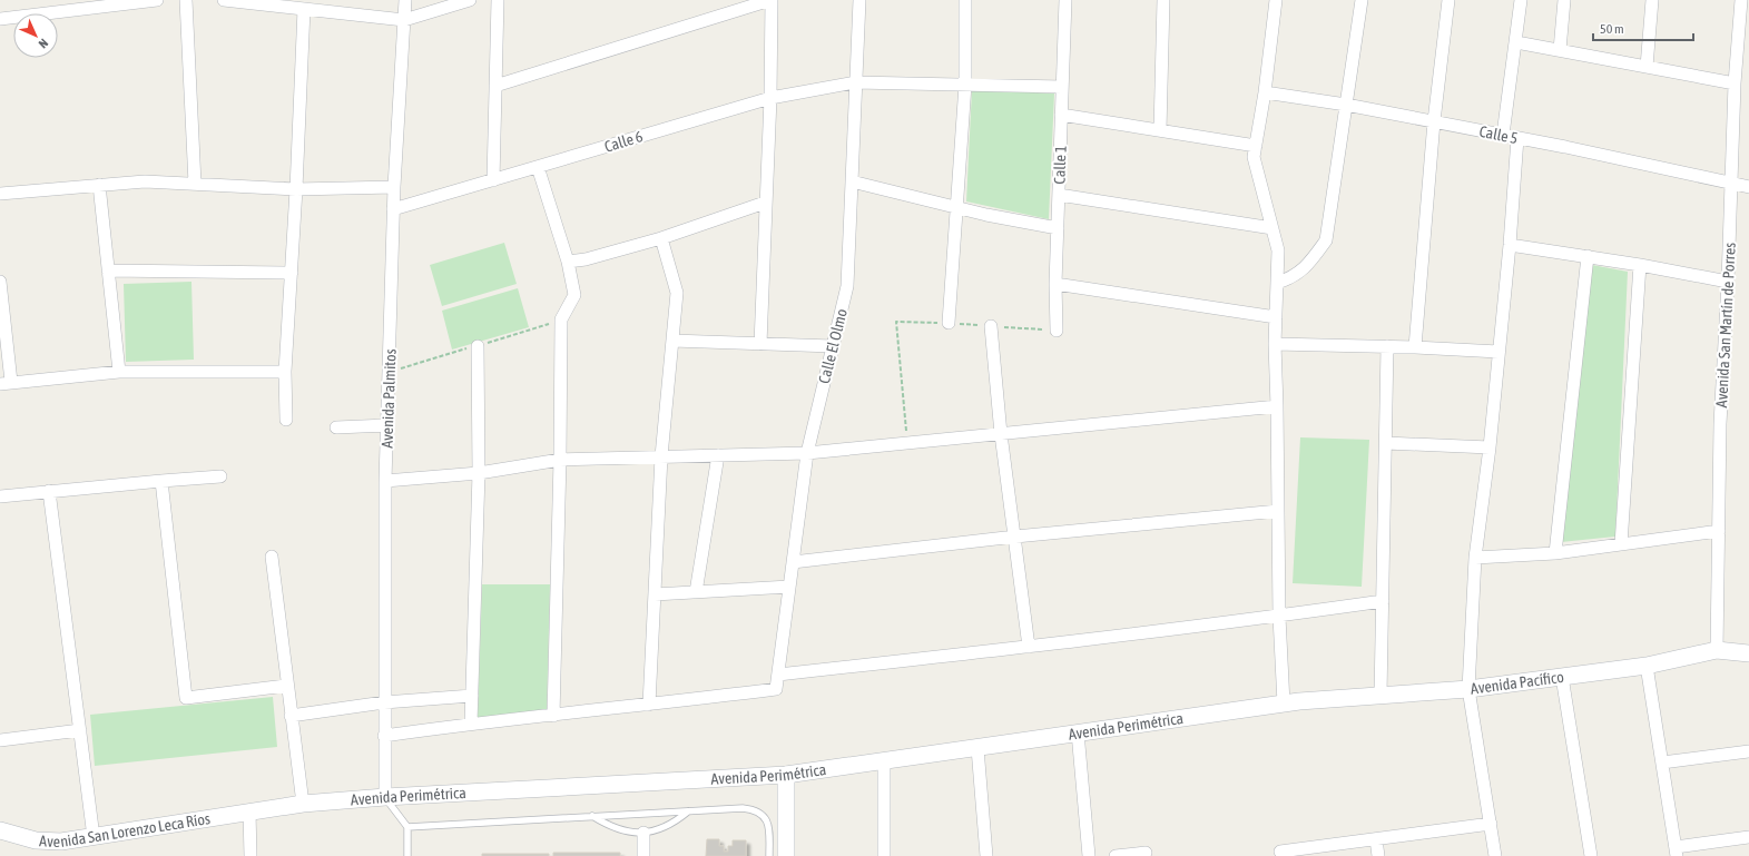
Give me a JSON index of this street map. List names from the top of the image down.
{
  "streets": {
    "street": [
      "Calle 5",
      "Calle 6",
      "Calle 1",
      "Avenida San Martín de Porres",
      "Calle El Olmo",
      "Avenida Palmitos",
      "Avenida Pacífico",
      "Avenida Perimétrica",
      "Avenida San Lorenzo Leca Ríos"
    ]
  },
  "crossings": [
    ["Calle 5", "Avenida San Martín de Porres"],
    ["Calle 6", "Calle 1"],
    ["Calle 6", "Calle El Olmo"],
    ["Calle 6", "Avenida Palmitos"],
    ["Avenida San Martín de Porres", "Avenida Pacífico"],
    ["Avenida Palmitos", "Avenida Perimétrica"],
    ["Avenida Pacífico", "Avenida Perimétrica"],
    ["Avenida Perimétrica", "Avenida San Lorenzo Leca Ríos"]
  ],
  "scale_bar": "50 m",
  "north": "bottom right"
}
